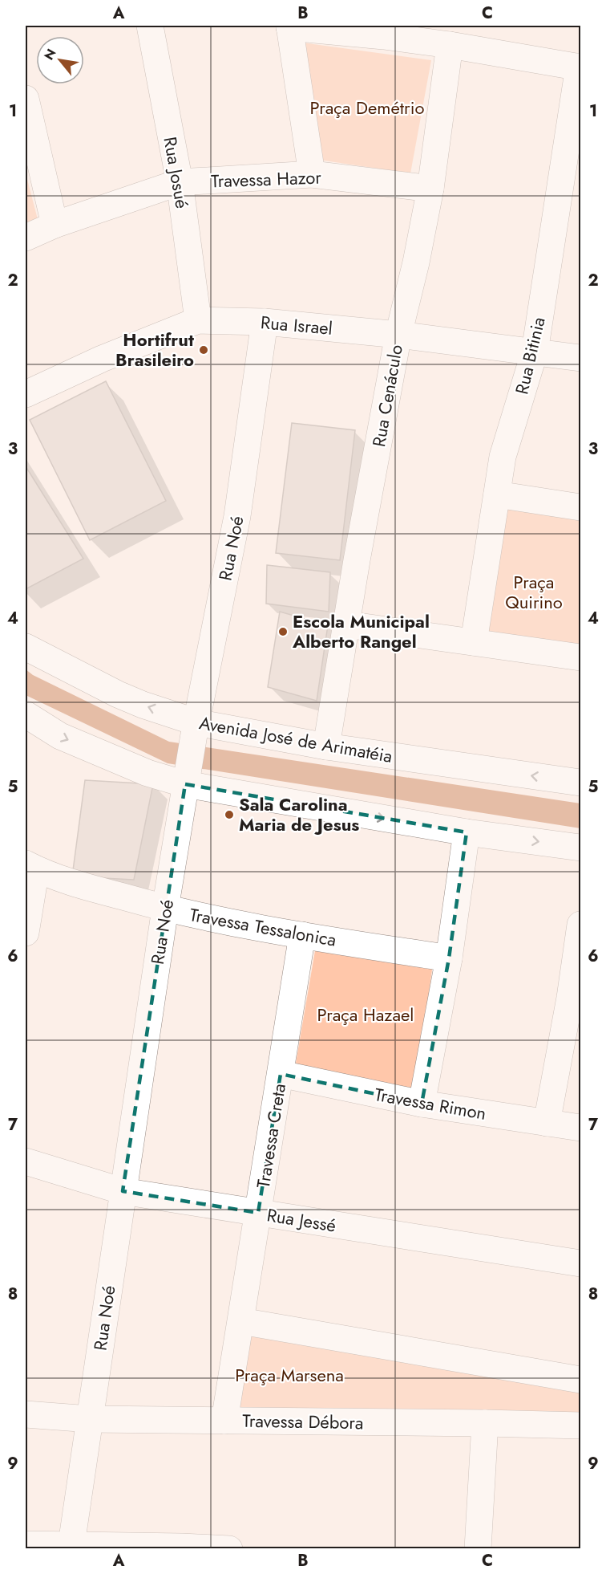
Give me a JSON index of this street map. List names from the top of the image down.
{
  "streets": {
    "street": [
      "Rua Josué",
      "Travessa Hazor",
      "Rua Israel",
      "Rua Bitinia",
      "Rua Cenáculo",
      "Rua Noé",
      "Avenida José de Arimatéia",
      "Travessa Tessalonica",
      "Travessa Rimon",
      "Travessa Creta",
      "Rua Jessé",
      "Travessa Débora"
    ]
  },
  "crossings": [
    ["Rua Josué", "Travessa Hazor"],
    ["Rua Josué", "Rua Israel"],
    ["Travessa Hazor", "Rua Cenáculo"],
    ["Rua Israel", "Rua Bitinia"],
    ["Rua Israel", "Rua Cenáculo"],
    ["Rua Israel", "Rua Noé"],
    ["Rua Cenáculo", "Avenida José de Arimatéia"],
    ["Rua Noé", "Avenida José de Arimatéia"],
    ["Rua Noé", "Travessa Tessalonica"],
    ["Rua Noé", "Rua Jessé"],
    ["Rua Noé", "Travessa Débora"],
    ["Travessa Tessalonica", "Travessa Creta"],
    ["Travessa Rimon", "Travessa Creta"],
    ["Travessa Creta", "Rua Jessé"],
    ["Travessa Creta", "Travessa Débora"]
  ],
  "parks": [
    "Praça Demétrio",
    "Praça Quirino",
    "Praça Hazael",
    "Praça Marsena"
  ],
  "places": ["Hortifrut Brasileiro", "Escola Municipal Alberto Rangel", "Sala Carolina Maria de Jesus"],
  "north": "top left",
  "grid": {
    "columns": ["A", "B", "C"],
    "rows": [
      "1",
      "2",
      "3",
      "4",
      "5",
      "6",
      "7",
      "8",
      "9"
    ]
  }
}
